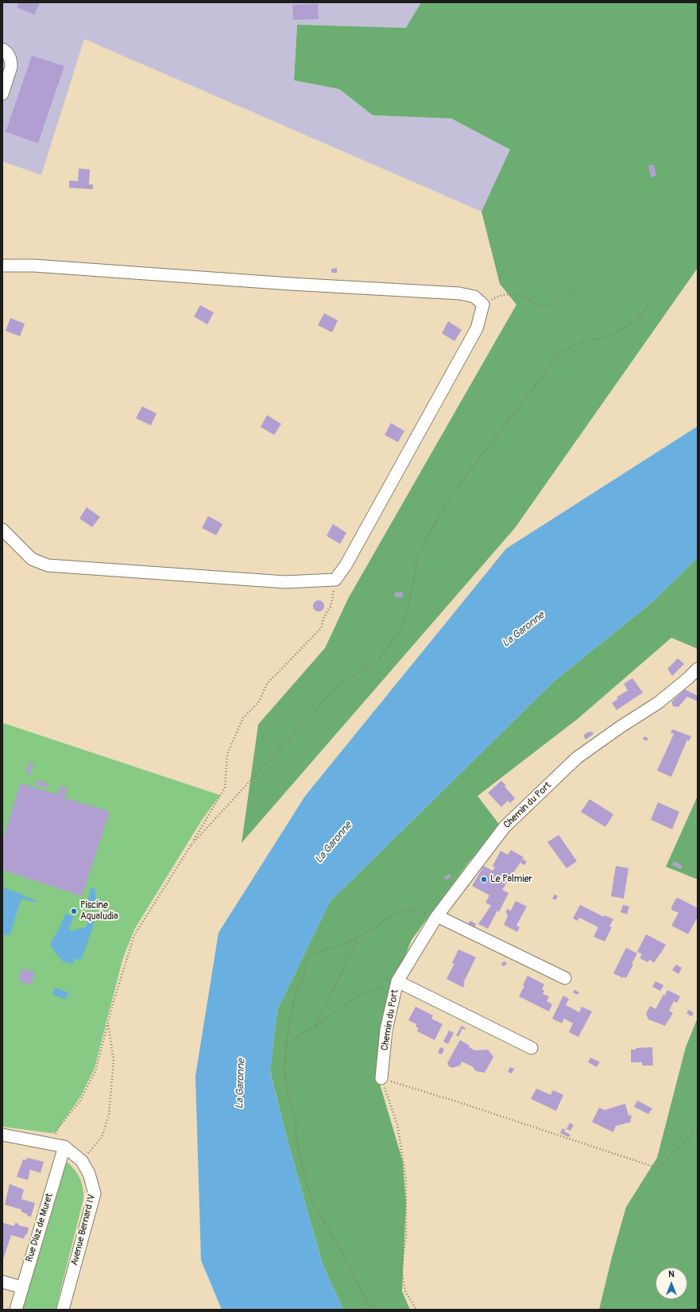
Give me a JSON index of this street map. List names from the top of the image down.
{
  "streets": {
    "street": ["Chemin du Port", "Rue Diaz de Muret", "Avenue Bernard IV"]
  },
  "crossings": [
    ["Rue Diaz de Muret", "Avenue Bernard IV"]
  ],
  "water": ["La Garonne"],
  "places": ["Le Palmier", "Piscine Aqualudia"],
  "north": "top"
}
